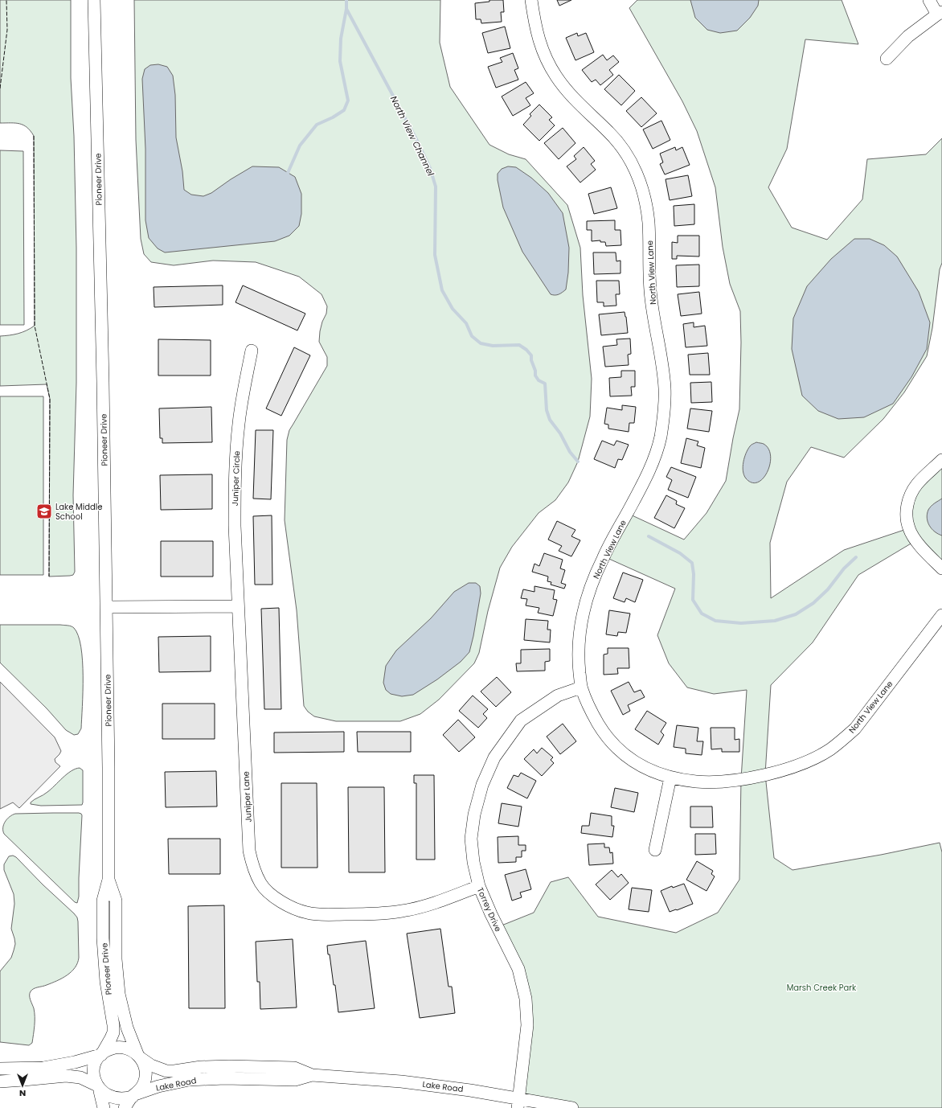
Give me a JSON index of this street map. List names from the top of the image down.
{
  "streets": {
    "street": [
      "Pioneer Drive",
      "North View Lane",
      "Juniper Circle",
      "Juniper Lane",
      "Torrey Drive",
      "Lake Road"
    ]
  },
  "crossings": [
    ["Pioneer Drive", "Lake Road"],
    ["North View Lane", "Torrey Drive"],
    ["Juniper Circle", "Juniper Lane"],
    ["Juniper Lane", "Torrey Drive"],
    ["Torrey Drive", "Lake Road"]
  ],
  "water": ["North View Channel"],
  "parks": ["Marsh Creek Park"],
  "places": {
    "school or university": ["Lake Middle School"]
  },
  "north": "bottom"
}
